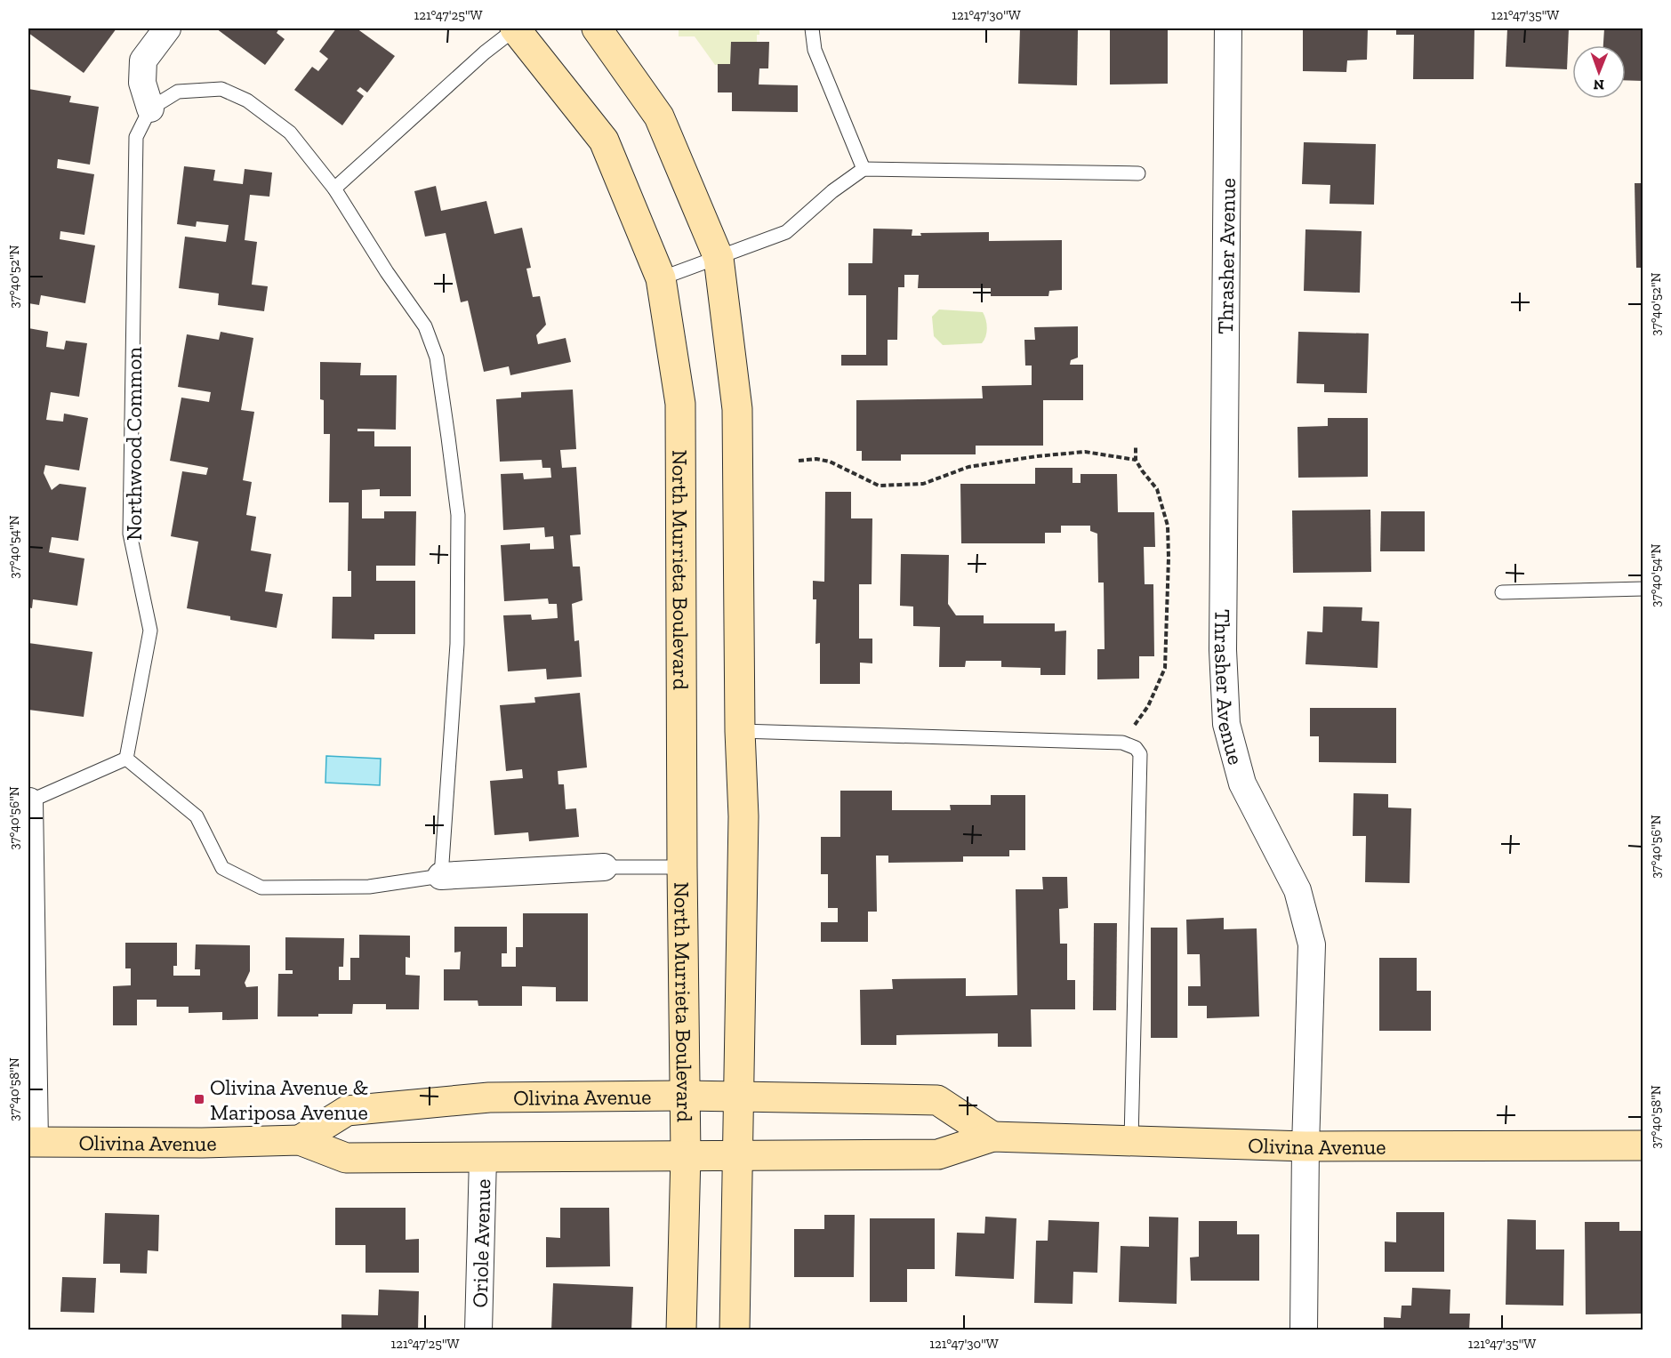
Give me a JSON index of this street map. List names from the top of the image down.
{
  "streets": {
    "main road": ["North Murrieta Boulevard", "Olivina Avenue"],
    "street": ["Thrasher Avenue", "Oriole Avenue"],
    "lane": ["Northwood Common"]
  },
  "crossings": [
    ["Thrasher Avenue", "Olivina Avenue"],
    ["North Murrieta Boulevard", "Olivina Avenue"],
    ["Olivina Avenue", "Oriole Avenue"]
  ],
  "places": {
    "transit": ["Olivina Avenue & Mariposa Avenue"]
  },
  "north": "bottom",
  "coordinates": [
    "121°47'25\"W",
    "121°47'30\"W",
    "121°47'35\"W",
    "37°40'52\"N",
    "37°40'54\"N",
    "37°40'56\"N",
    "37°40'58\"N"
  ]
}
